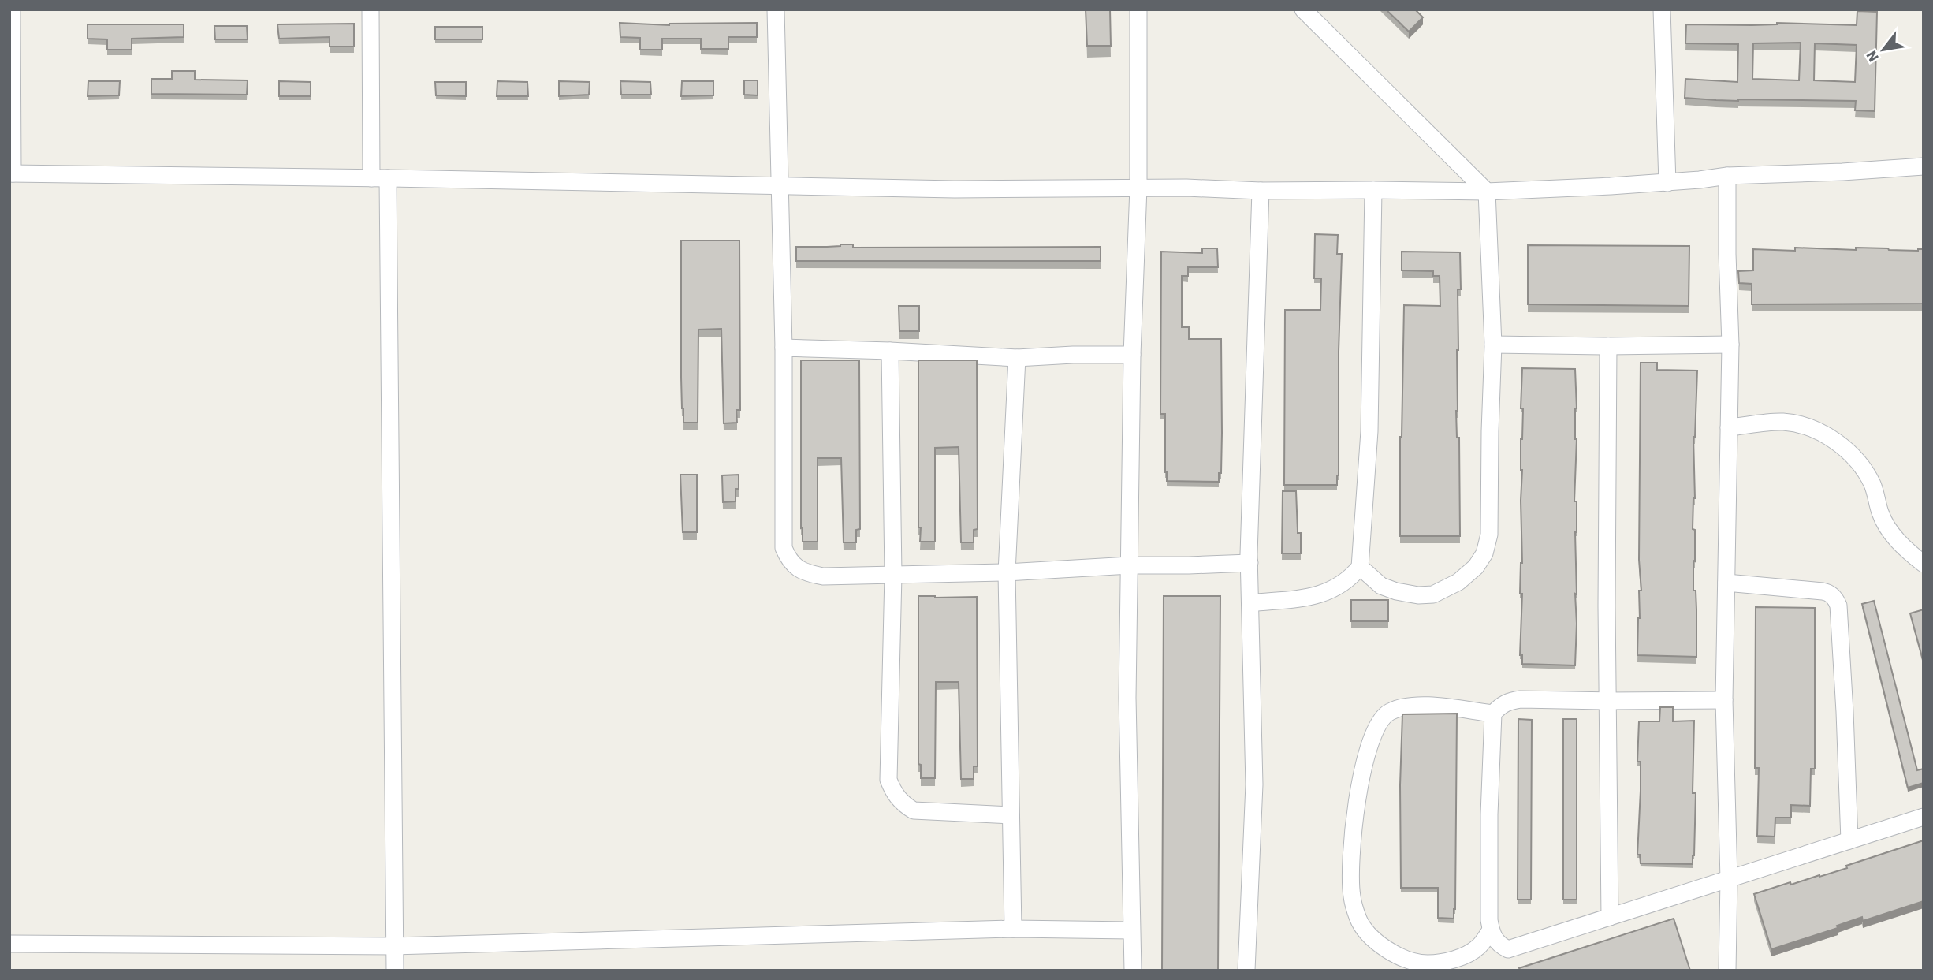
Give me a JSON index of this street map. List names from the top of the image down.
{
  "north": "bottom left"
}
